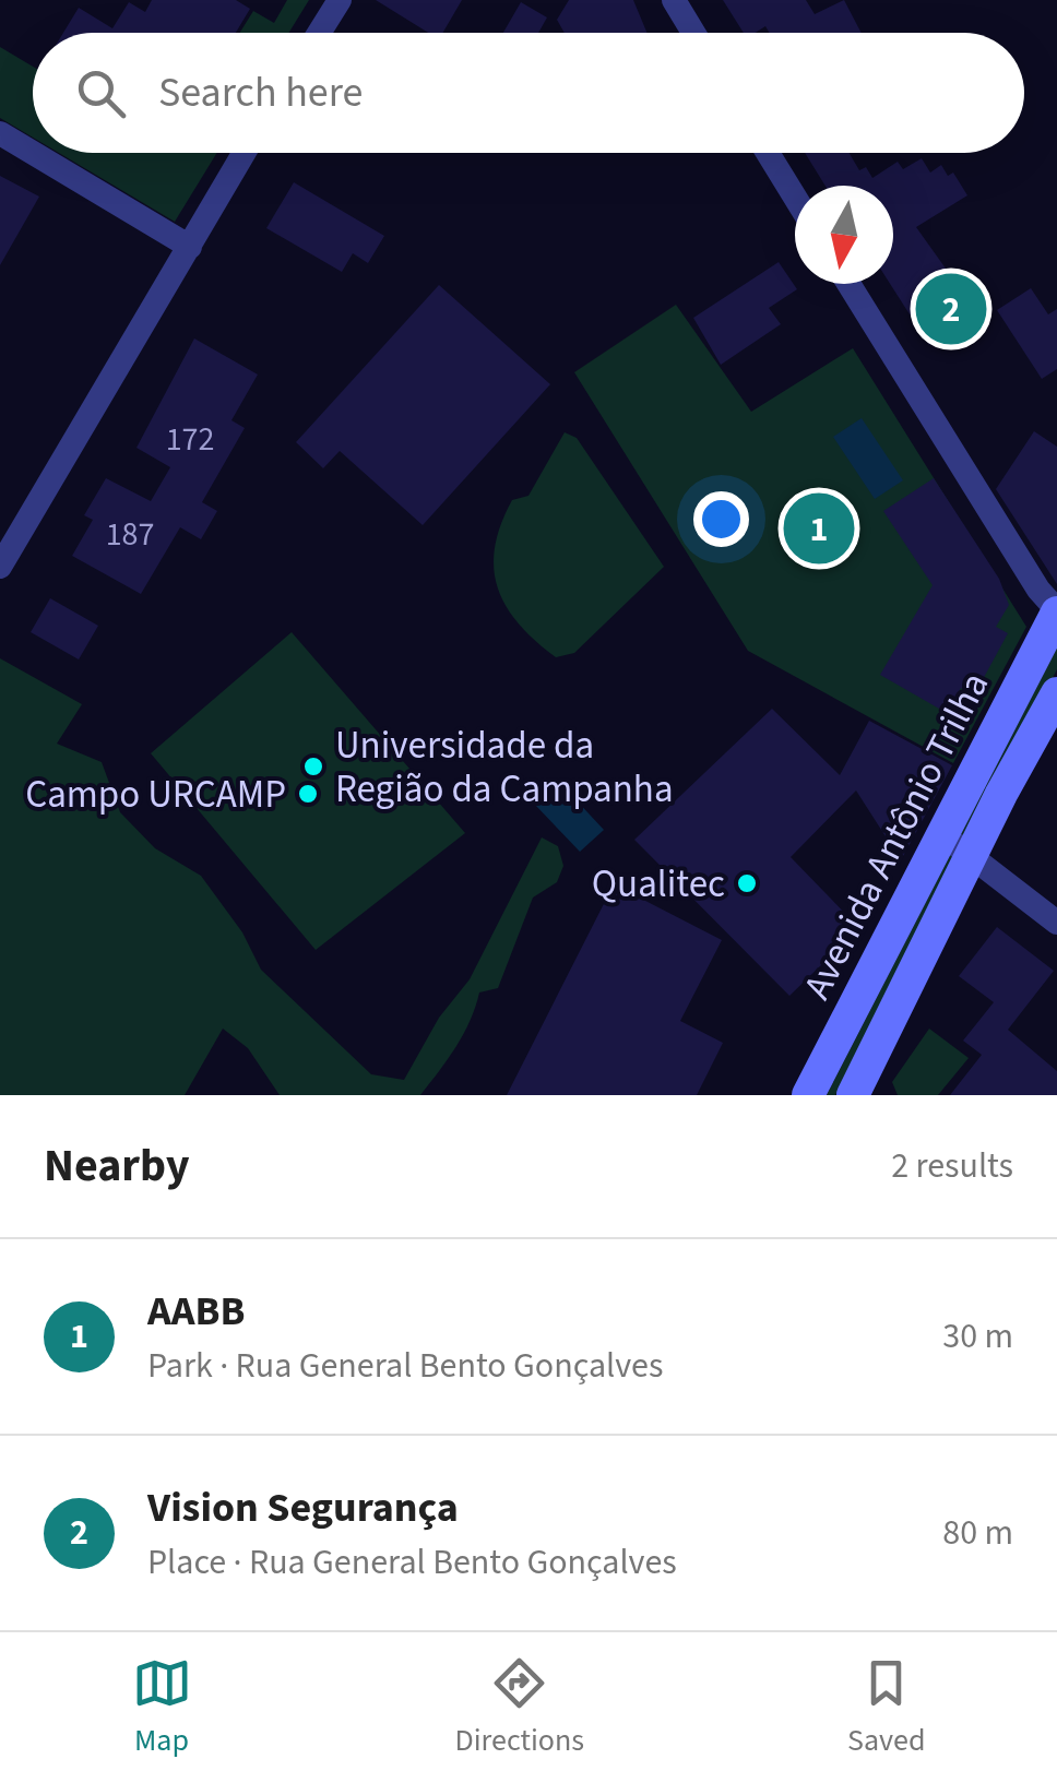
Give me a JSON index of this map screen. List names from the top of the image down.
{
  "streets": {
    "main road": ["Avenida Antônio Trilha"]
  },
  "places": ["Universidade da Região da Campanha", "Campo URCAMP", "Qualitec"],
  "house_numbers": ["172", "187"],
  "north": "bottom",
  "page": {
    "search": "Search here",
    "pins": ["2", "1"],
    "heading": ["Nearby", "2 results"],
    "list": [
      {
        "mark": "1",
        "name": "AABB",
        "note": "Park · Rua General Bento Gonçalves",
        "value": "30 m"
      },
      {
        "mark": "2",
        "name": "Vision Segurança",
        "note": "Place · Rua General Bento Gonçalves",
        "value": "80 m"
      }
    ],
    "nav": ["Map", "Directions", "Saved"]
  }
}
